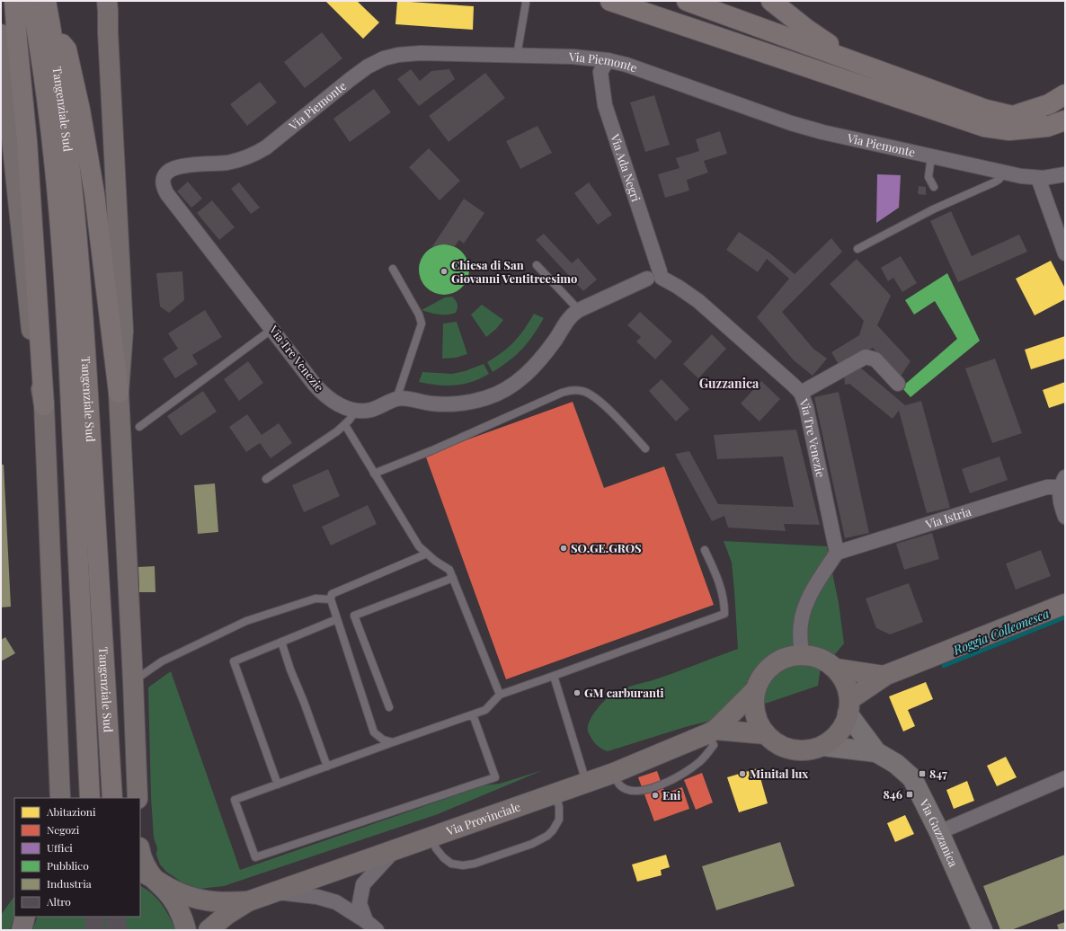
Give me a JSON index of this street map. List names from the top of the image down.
{
  "streets": {
    "highway": ["Tangenziale Sud"],
    "main road": ["Via Provinciale"],
    "street": [
      "Via Piemonte",
      "Via Ada Negri",
      "Via Tre Venezie",
      "Via Istria",
      "Via Guzzanica"
    ]
  },
  "crossings": [
    ["Via Piemonte", "Via Ada Negri"],
    ["Via Piemonte", "Via Tre Venezie"],
    ["Via Ada Negri", "Via Tre Venezie"],
    ["Via Tre Venezie", "Via Istria"],
    ["Via Provinciale", "Via Guzzanica"]
  ],
  "districts": ["Guzzanica"],
  "water": ["Roggia Colleonesca"],
  "places": {
    "other": [
      "Chiesa di San Giovanni Ventitreesimo",
      "SO.GE.GROS",
      "GM carburanti",
      "Minital lux",
      "Eni"
    ],
    "transit": ["847", "846"]
  },
  "legend": [
    "Abitazioni",
    "Negozi",
    "Uffici",
    "Pubblico",
    "Industria",
    "Altro"
  ]
}
